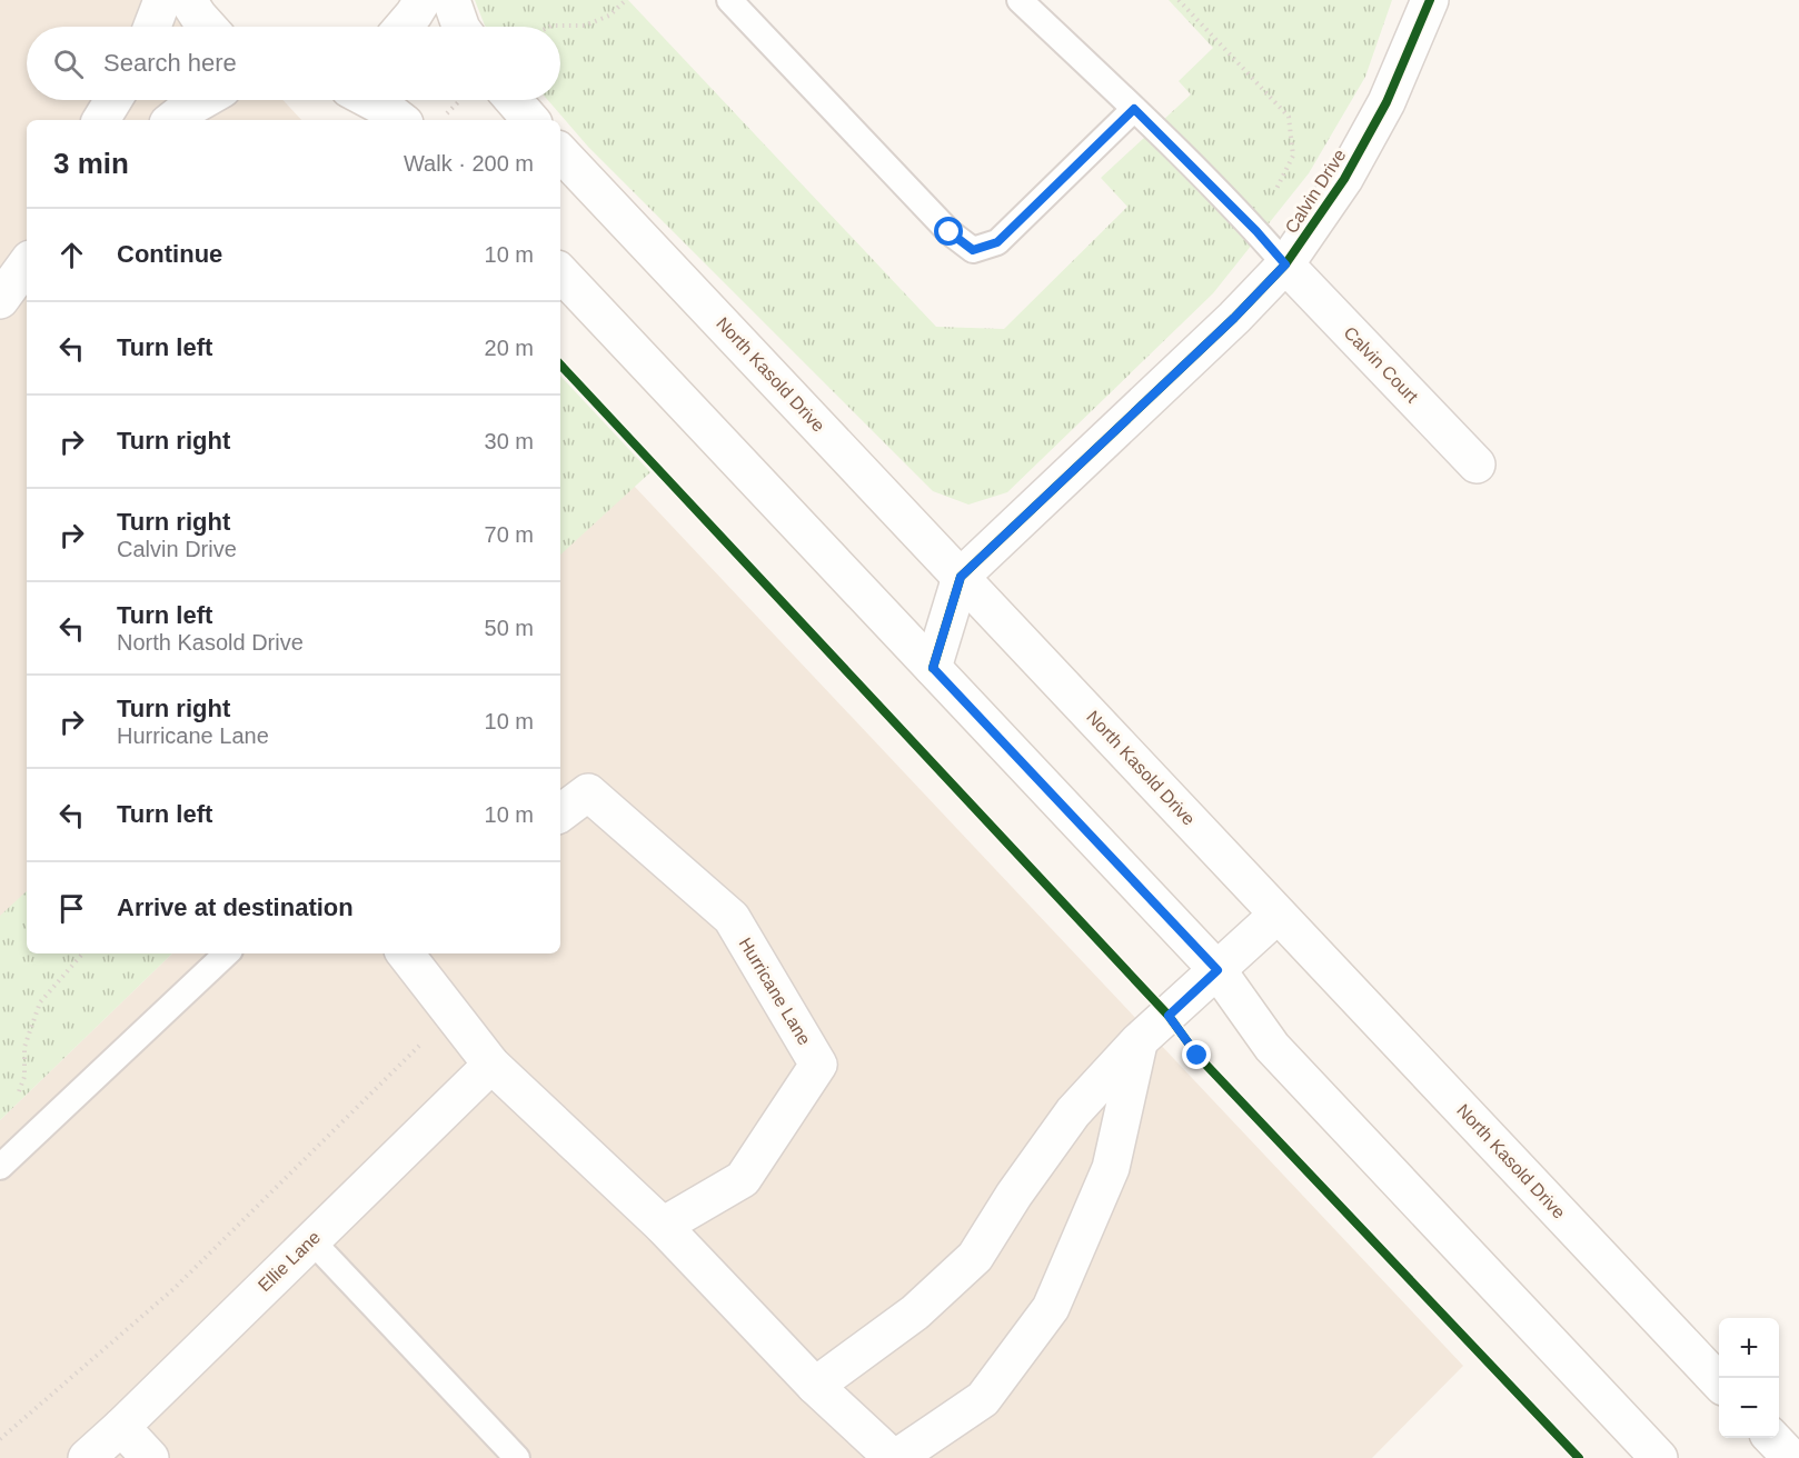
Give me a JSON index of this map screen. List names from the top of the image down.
{
  "streets": {
    "street": [
      "Calvin Drive",
      "Calvin Court",
      "North Kasold Drive",
      "Hurricane Lane",
      "Ellie Lane"
    ]
  },
  "crossings": [
    ["Calvin Drive", "Calvin Court"],
    ["Calvin Drive", "North Kasold Drive"]
  ],
  "page": {
    "search": "Search here",
    "heading": ["3 min", "Walk · 200 m"],
    "list": [
      ["Continue", "10 m"],
      ["Turn left", "20 m"],
      ["Turn right", "30 m"],
      ["Turn right", "Calvin Drive", "70 m"],
      ["Turn left", "North Kasold Drive", "50 m"],
      ["Turn right", "Hurricane Lane", "10 m"],
      ["Turn left", "10 m"],
      "Arrive at destination"
    ],
    "map_buttons": ["+", "−"]
  }
}
